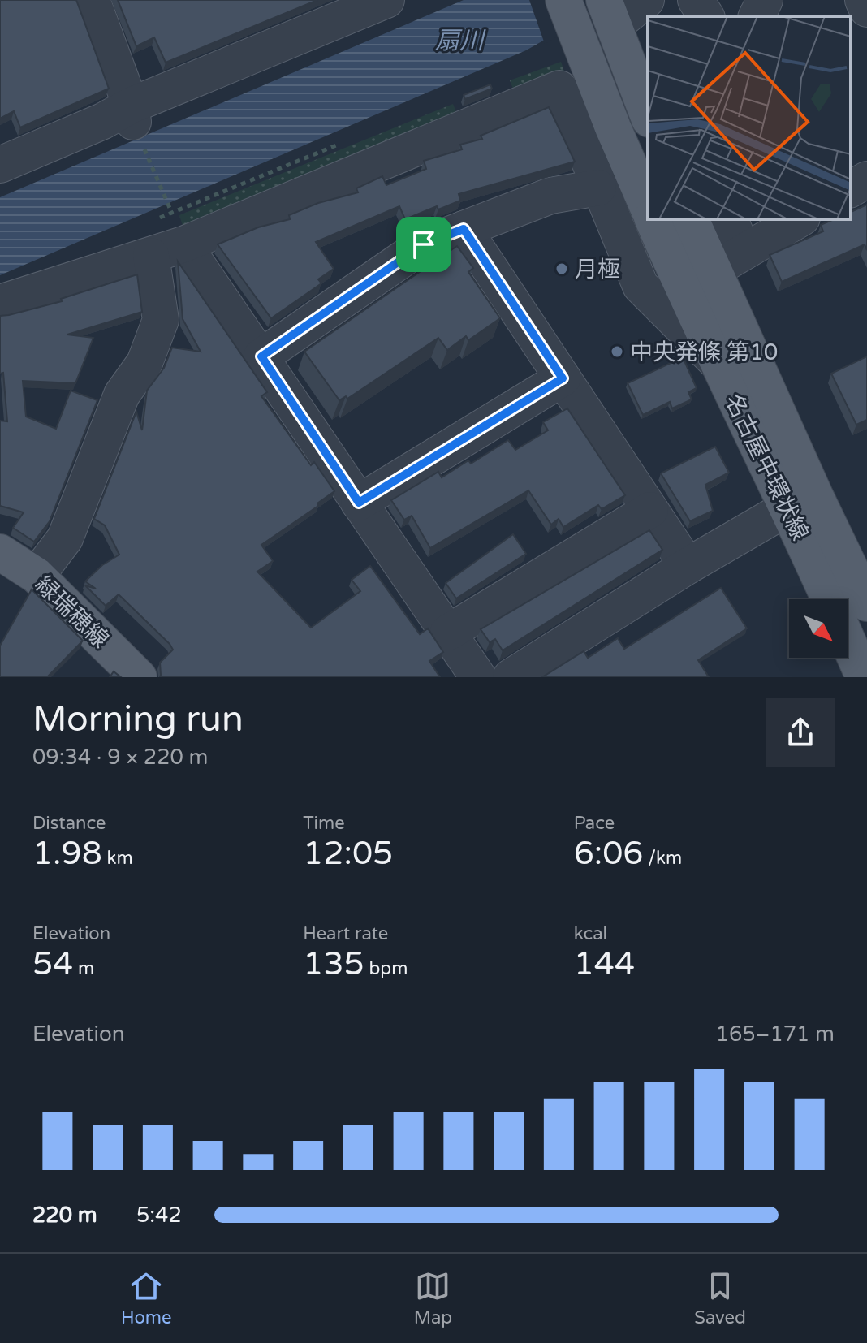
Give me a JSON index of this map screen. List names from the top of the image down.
{
  "streets": {
    "main road": ["名古屋中環状線", "緑瑞穂線"]
  },
  "water": ["扇川"],
  "places": ["月極", "中央発條 第10"],
  "north": "bottom right",
  "page": {
    "heading": ["Morning run", "09:34 · 9 × 220 m"],
    "stats": [
      ["Distance", "1.98 km"],
      ["Time", "12:05"],
      ["Pace", "6:06 /km"],
      ["Elevation", "54 m"],
      ["Heart rate", "135 bpm"],
      ["kcal", "144"]
    ],
    "chart": ["Elevation", "165–171 m"],
    "list": [
      {
        "name": "220 m",
        "note": "5:42"
      }
    ],
    "tabs": ["Home", "Map", "Saved"]
  }
}
